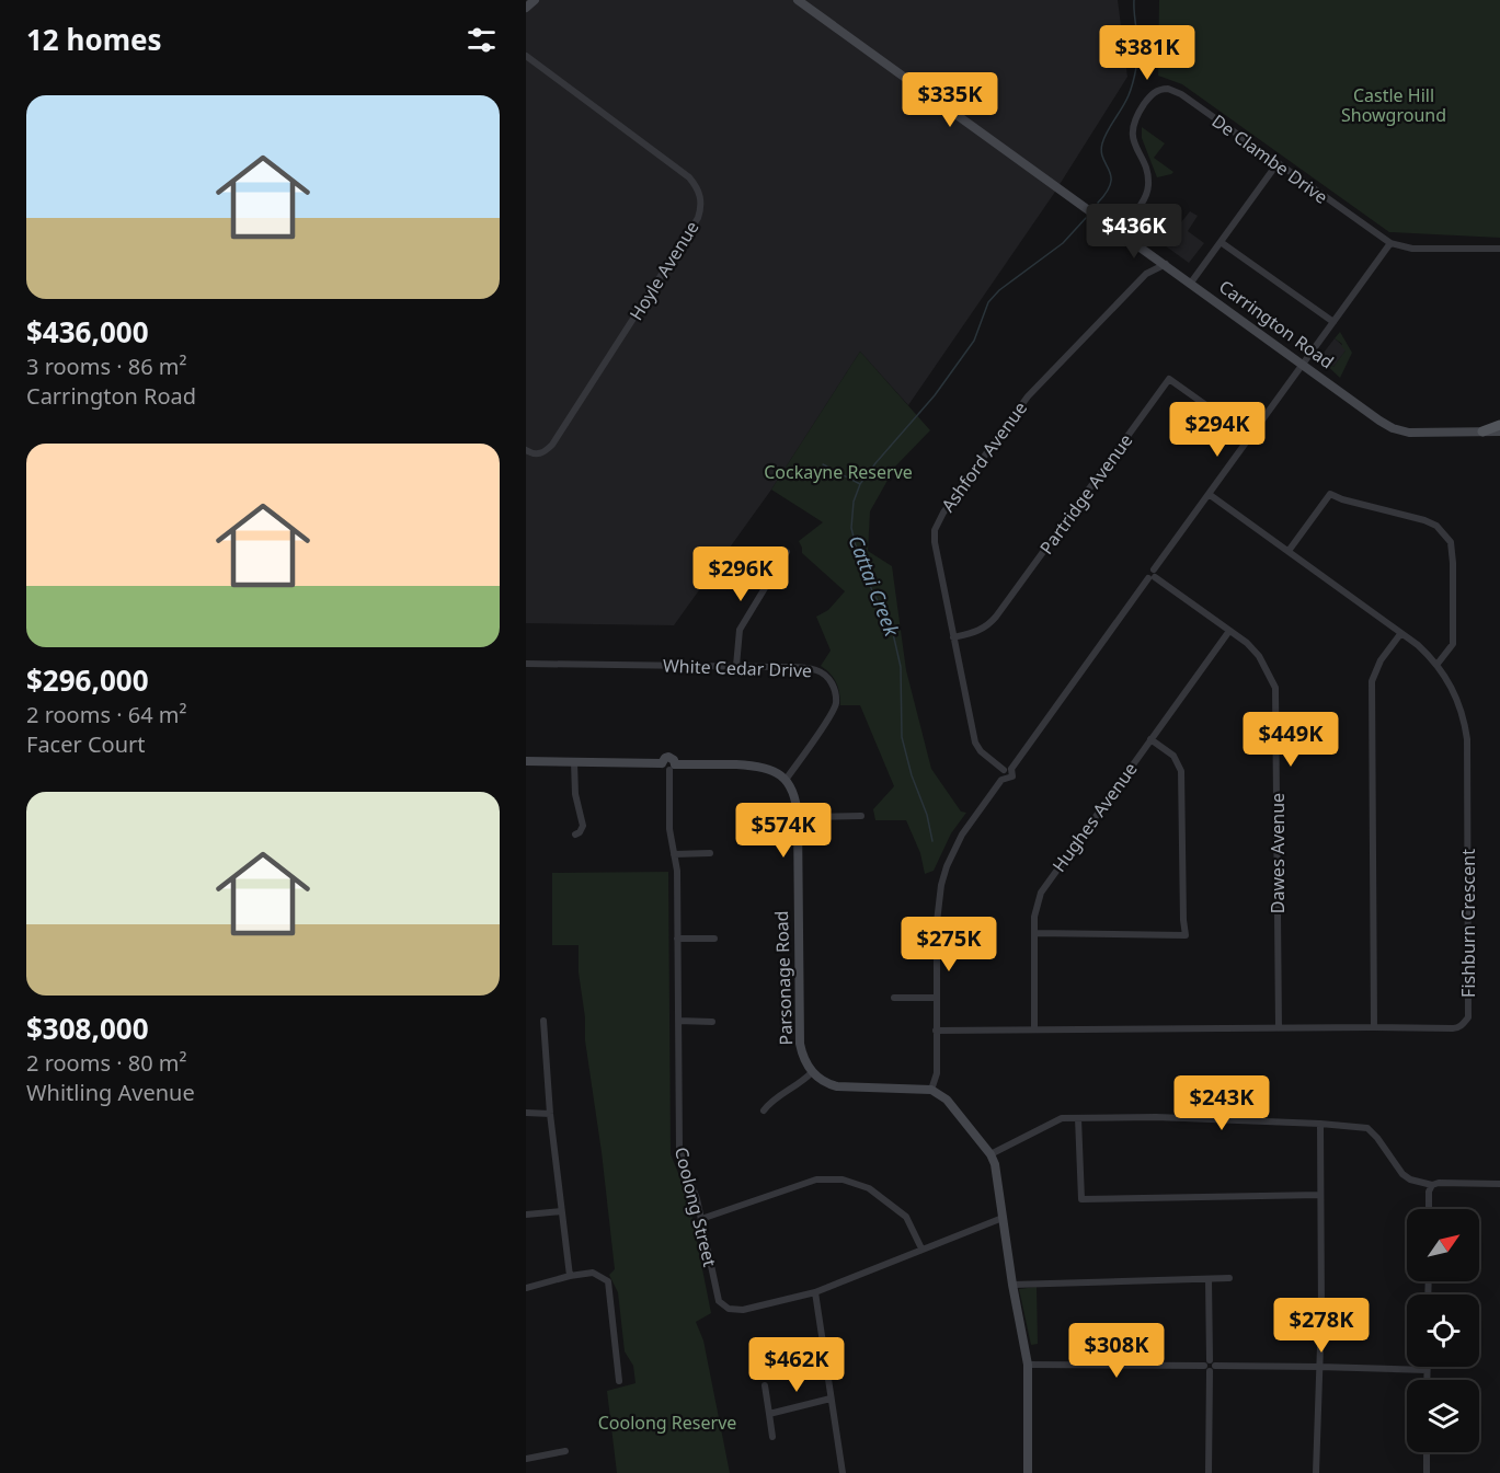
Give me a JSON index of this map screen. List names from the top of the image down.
{
  "streets": {
    "street": [
      "De Clambe Drive",
      "Hoyle Avenue",
      "Carrington Road",
      "Ashford Avenue",
      "Partridge Avenue",
      "White Cedar Drive",
      "Hughes Avenue",
      "Dawes Avenue",
      "Fishburn Crescent",
      "Parsonage Road",
      "Coolong Street"
    ]
  },
  "crossings": [
    ["De Clambe Drive", "Carrington Road"],
    ["Carrington Road", "Ashford Avenue"],
    ["Ashford Avenue", "Partridge Avenue"],
    ["White Cedar Drive", "Parsonage Road"],
    ["Hughes Avenue", "Dawes Avenue"],
    ["Hughes Avenue", "Fishburn Crescent"],
    ["Dawes Avenue", "Fishburn Crescent"]
  ],
  "water": ["Cattai Creek"],
  "parks": ["Castle Hill Showground", "Cockayne Reserve", "Coolong Reserve"],
  "north": "top right",
  "page": {
    "heading": "12 homes",
    "price": [
      "$381K",
      "$335K",
      "$436K",
      "$294K",
      "$296K",
      "$449K",
      "$574K",
      "$275K",
      "$243K",
      "$278K",
      "$308K",
      "$462K"
    ],
    "list": [
      {
        "name": "$436,000",
        "note": "3 rooms · 86 m² · Carrington Road"
      },
      {
        "name": "$296,000",
        "note": "2 rooms · 64 m² · Facer Court"
      },
      {
        "name": "$308,000",
        "note": "2 rooms · 80 m² · Whitling Avenue"
      }
    ]
  }
}
